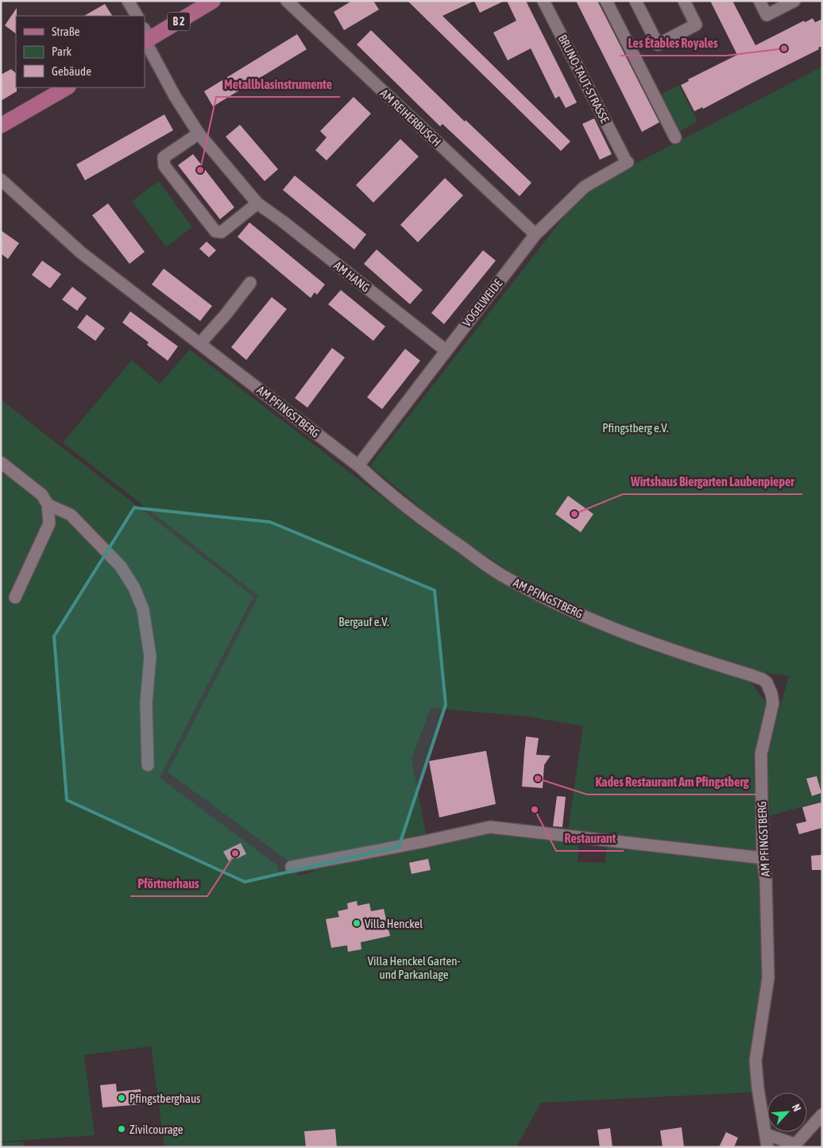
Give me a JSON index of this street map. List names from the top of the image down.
{
  "streets": {
    "main road": ["B 2"],
    "street": [
      "BRUNO-TAUT-STRASSE",
      "AM REIHERBUSCH",
      "AM HANG",
      "VOGELWEIDE",
      "AM PFINGSTBERG"
    ]
  },
  "crossings": [
    ["B 2", "AM HANG"],
    ["BRUNO-TAUT-STRASSE", "VOGELWEIDE"],
    ["AM REIHERBUSCH", "VOGELWEIDE"],
    ["AM HANG", "VOGELWEIDE"],
    ["VOGELWEIDE", "AM PFINGSTBERG"]
  ],
  "parks": ["Pfingstberg e.V.", "Bergauf e.V.", "Villa Henckel Garten- und Parkanlage"],
  "places": [
    "Les Étables Royales",
    "Metallblasinstrumente",
    "Wirtshaus Biergarten Laubenpieper",
    "Kades Restaurant Am Pfingstberg",
    "Restaurant",
    "Pförtnerhaus",
    "Villa Henckel",
    "Pfingstberghaus",
    "Zivilcourage"
  ],
  "legend": ["Straße", "Park", "Gebäude"],
  "north": "top right"
}
